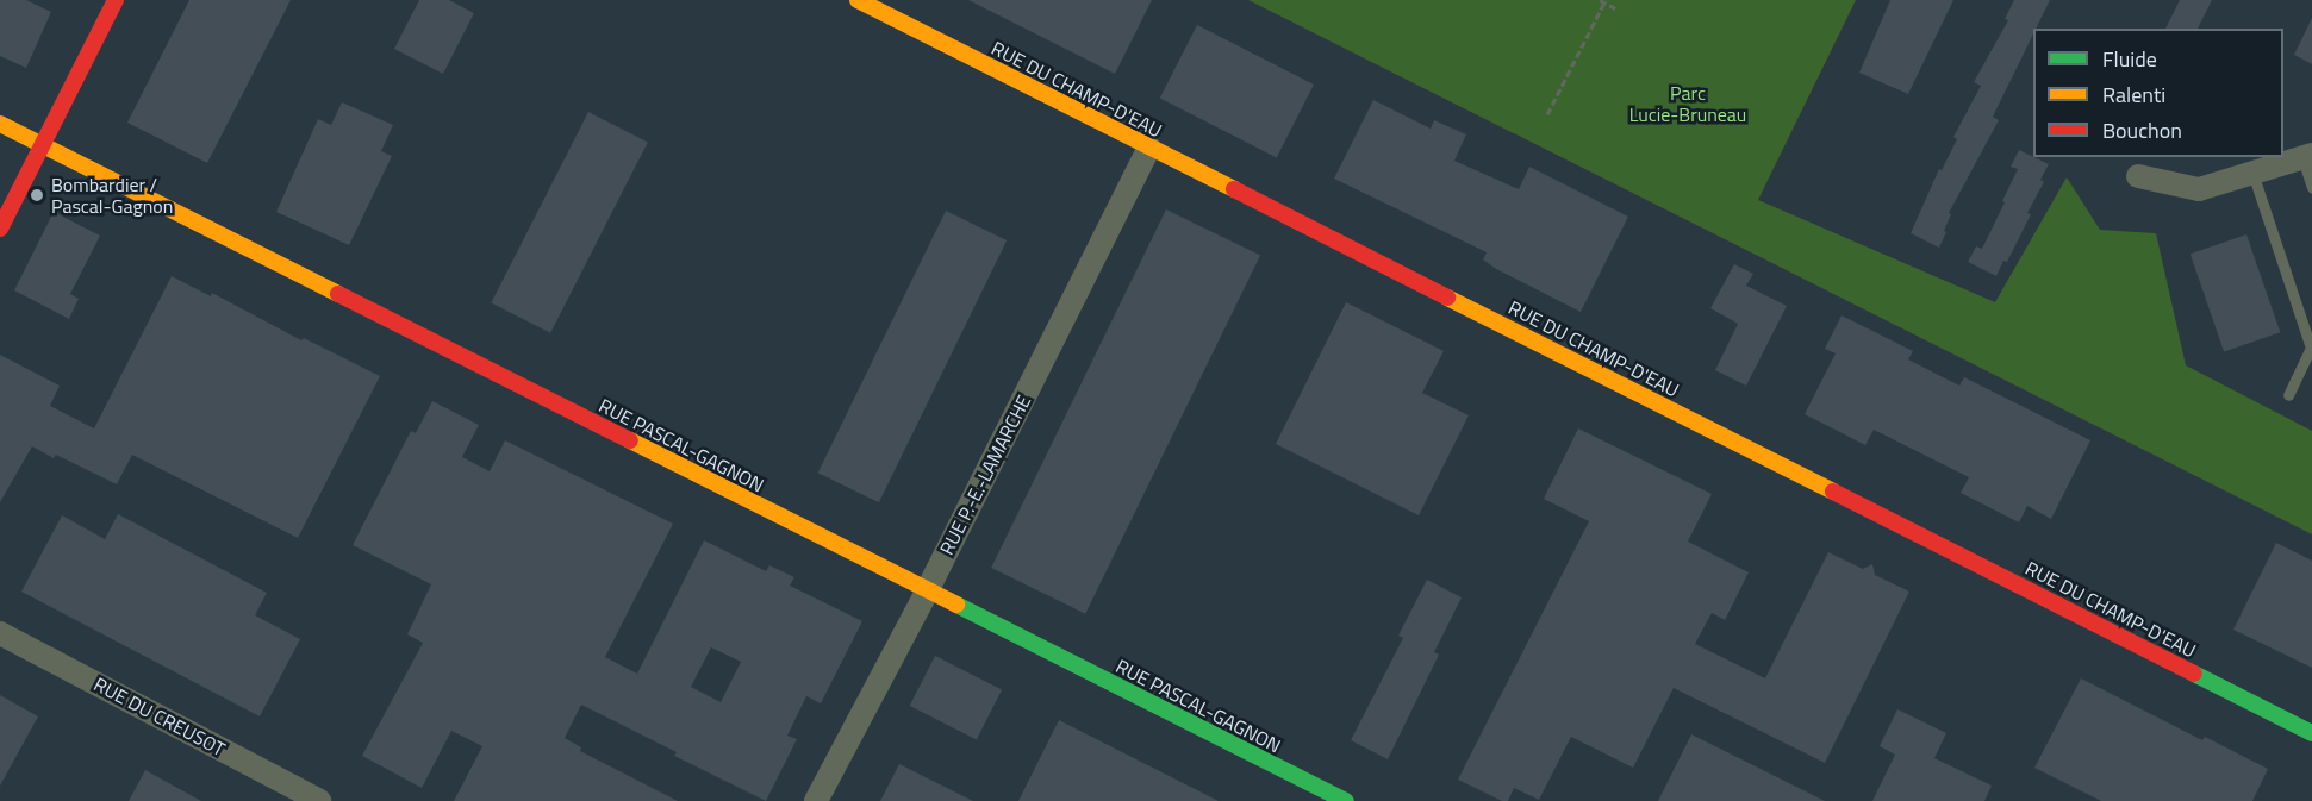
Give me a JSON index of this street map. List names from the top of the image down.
{
  "streets": {
    "street": [
      "RUE DU CHAMP-D'EAU",
      "RUE PASCAL-GAGNON",
      "RUE P.-E.-LAMARCHE",
      "RUE DU CREUSOT"
    ]
  },
  "crossings": [
    ["RUE DU CHAMP-D'EAU", "RUE P.-E.-LAMARCHE"],
    ["RUE PASCAL-GAGNON", "RUE P.-E.-LAMARCHE"]
  ],
  "parks": ["Parc Lucie-Bruneau"],
  "places": ["Bombardier / Pascal-Gagnon"],
  "legend": ["Fluide", "Ralenti", "Bouchon"]
}
